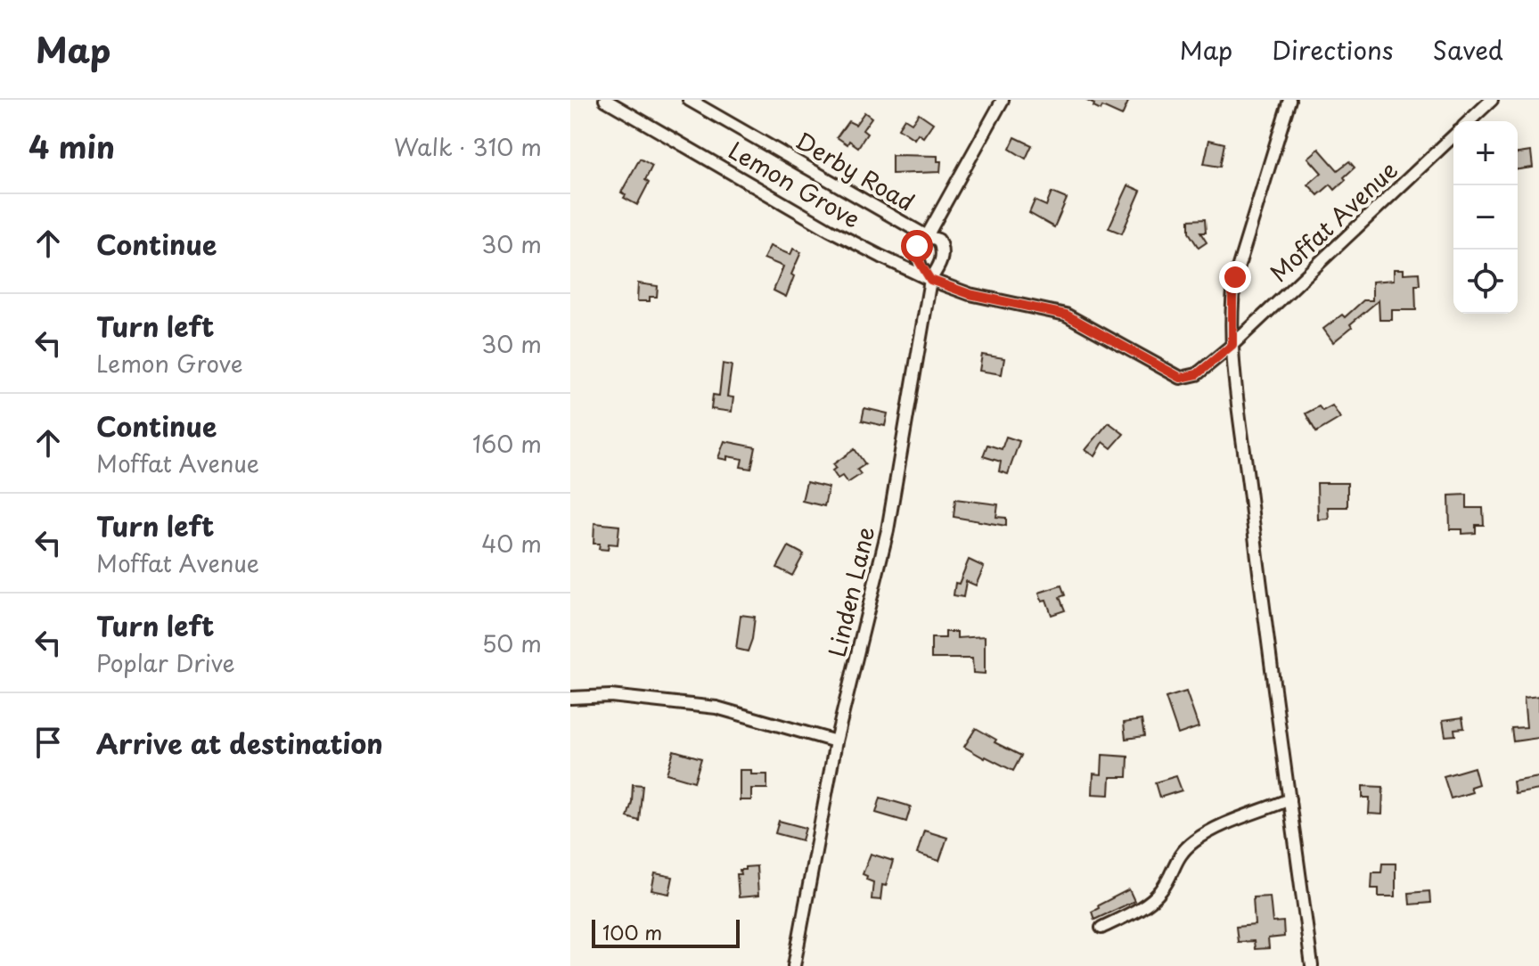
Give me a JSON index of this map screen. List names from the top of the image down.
{
  "streets": {
    "street": [
      "Derby Road",
      "Lemon Grove",
      "Moffat Avenue",
      "Linden Lane"
    ]
  },
  "crossings": [
    ["Derby Road", "Linden Lane"],
    ["Lemon Grove", "Moffat Avenue"],
    ["Lemon Grove", "Linden Lane"]
  ],
  "scale_bar": "100 m",
  "page": {
    "header": "Map",
    "nav": ["Map", "Directions", "Saved"],
    "heading": ["4 min", "Walk · 310 m"],
    "map_buttons": ["+", "−"],
    "list": [
      ["Continue", "30 m"],
      ["Turn left", "Lemon Grove", "30 m"],
      ["Continue", "Moffat Avenue", "160 m"],
      ["Turn left", "Moffat Avenue", "40 m"],
      ["Turn left", "Poplar Drive", "50 m"],
      "Arrive at destination"
    ],
    "scale": "100 m"
  }
}
